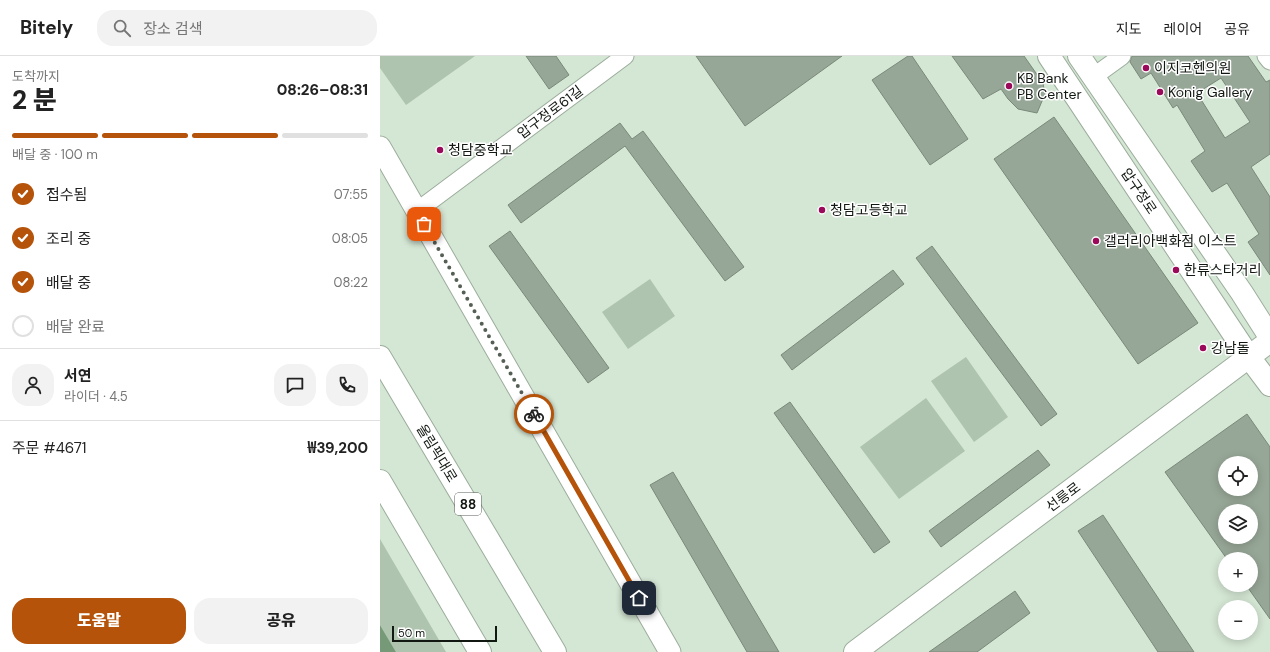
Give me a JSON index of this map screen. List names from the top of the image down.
{
  "streets": {
    "main road": [
      "압구정로",
      "올림픽대로",
      "선릉로",
      "88"
    ],
    "street": ["압구정로61길"]
  },
  "crossings": [
    ["압구정로", "선릉로"]
  ],
  "places": [
    "이지코헨의원",
    "KB Bank PB Center",
    "Konig Gallery",
    "청담중학교",
    "청담고등학교",
    "갤러리아백화점 이스트",
    "한류스타거리",
    "강남돌"
  ],
  "scale_bar": "50 m",
  "page": {
    "header": "Bitely",
    "search": "장소 검색",
    "nav": ["지도", "레이어", "공유"],
    "heading": ["2 분", "도착까지", "08:26–08:31"],
    "panel": [
      "서연",
      "라이더 · 4.5",
      "주문 #4671",
      "₩39,200"
    ],
    "bar": "배달 중 · 100 m",
    "list": [
      ["접수됨", "07:55"],
      ["조리 중", "08:05"],
      ["배달 중", "08:22"],
      "배달 완료"
    ],
    "map_buttons": ["+", "−"],
    "buttons": ["도움말", "공유"],
    "scale": "50 m"
  }
}
